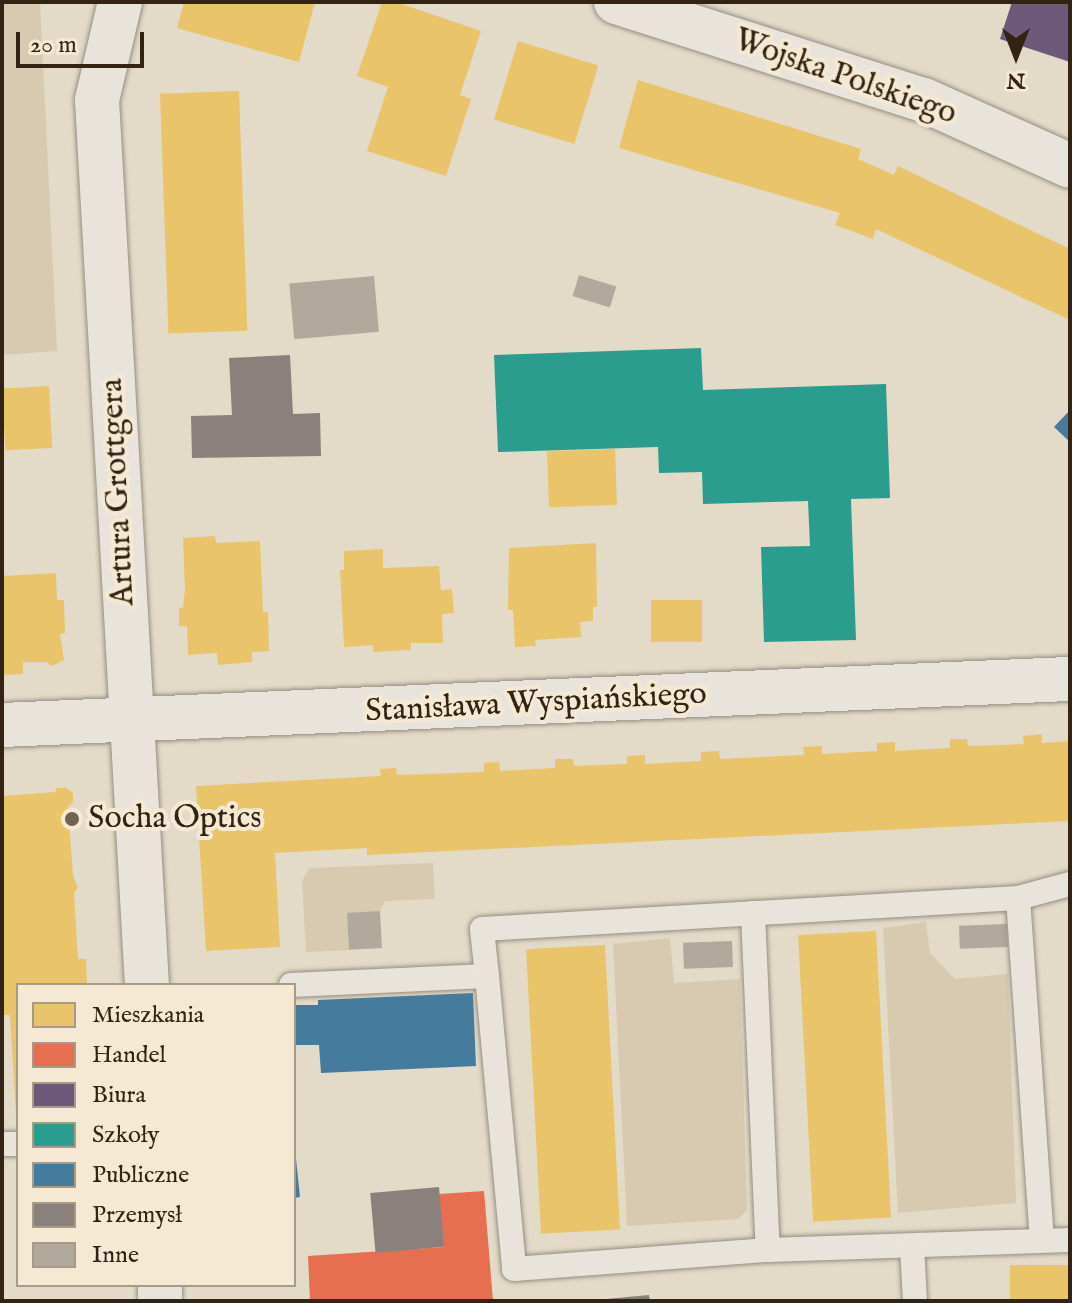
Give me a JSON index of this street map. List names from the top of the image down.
{
  "streets": {
    "street": ["Wojska Polskiego", "Artura Grottgera", "Stanisława Wyspiańskiego"]
  },
  "crossings": [
    ["Artura Grottgera", "Stanisława Wyspiańskiego"]
  ],
  "places": ["Socha Optics"],
  "legend": [
    "Mieszkania",
    "Handel",
    "Biura",
    "Szkoły",
    "Publiczne",
    "Przemysł",
    "Inne"
  ],
  "scale_bar": "20 m",
  "north": "bottom"
}
